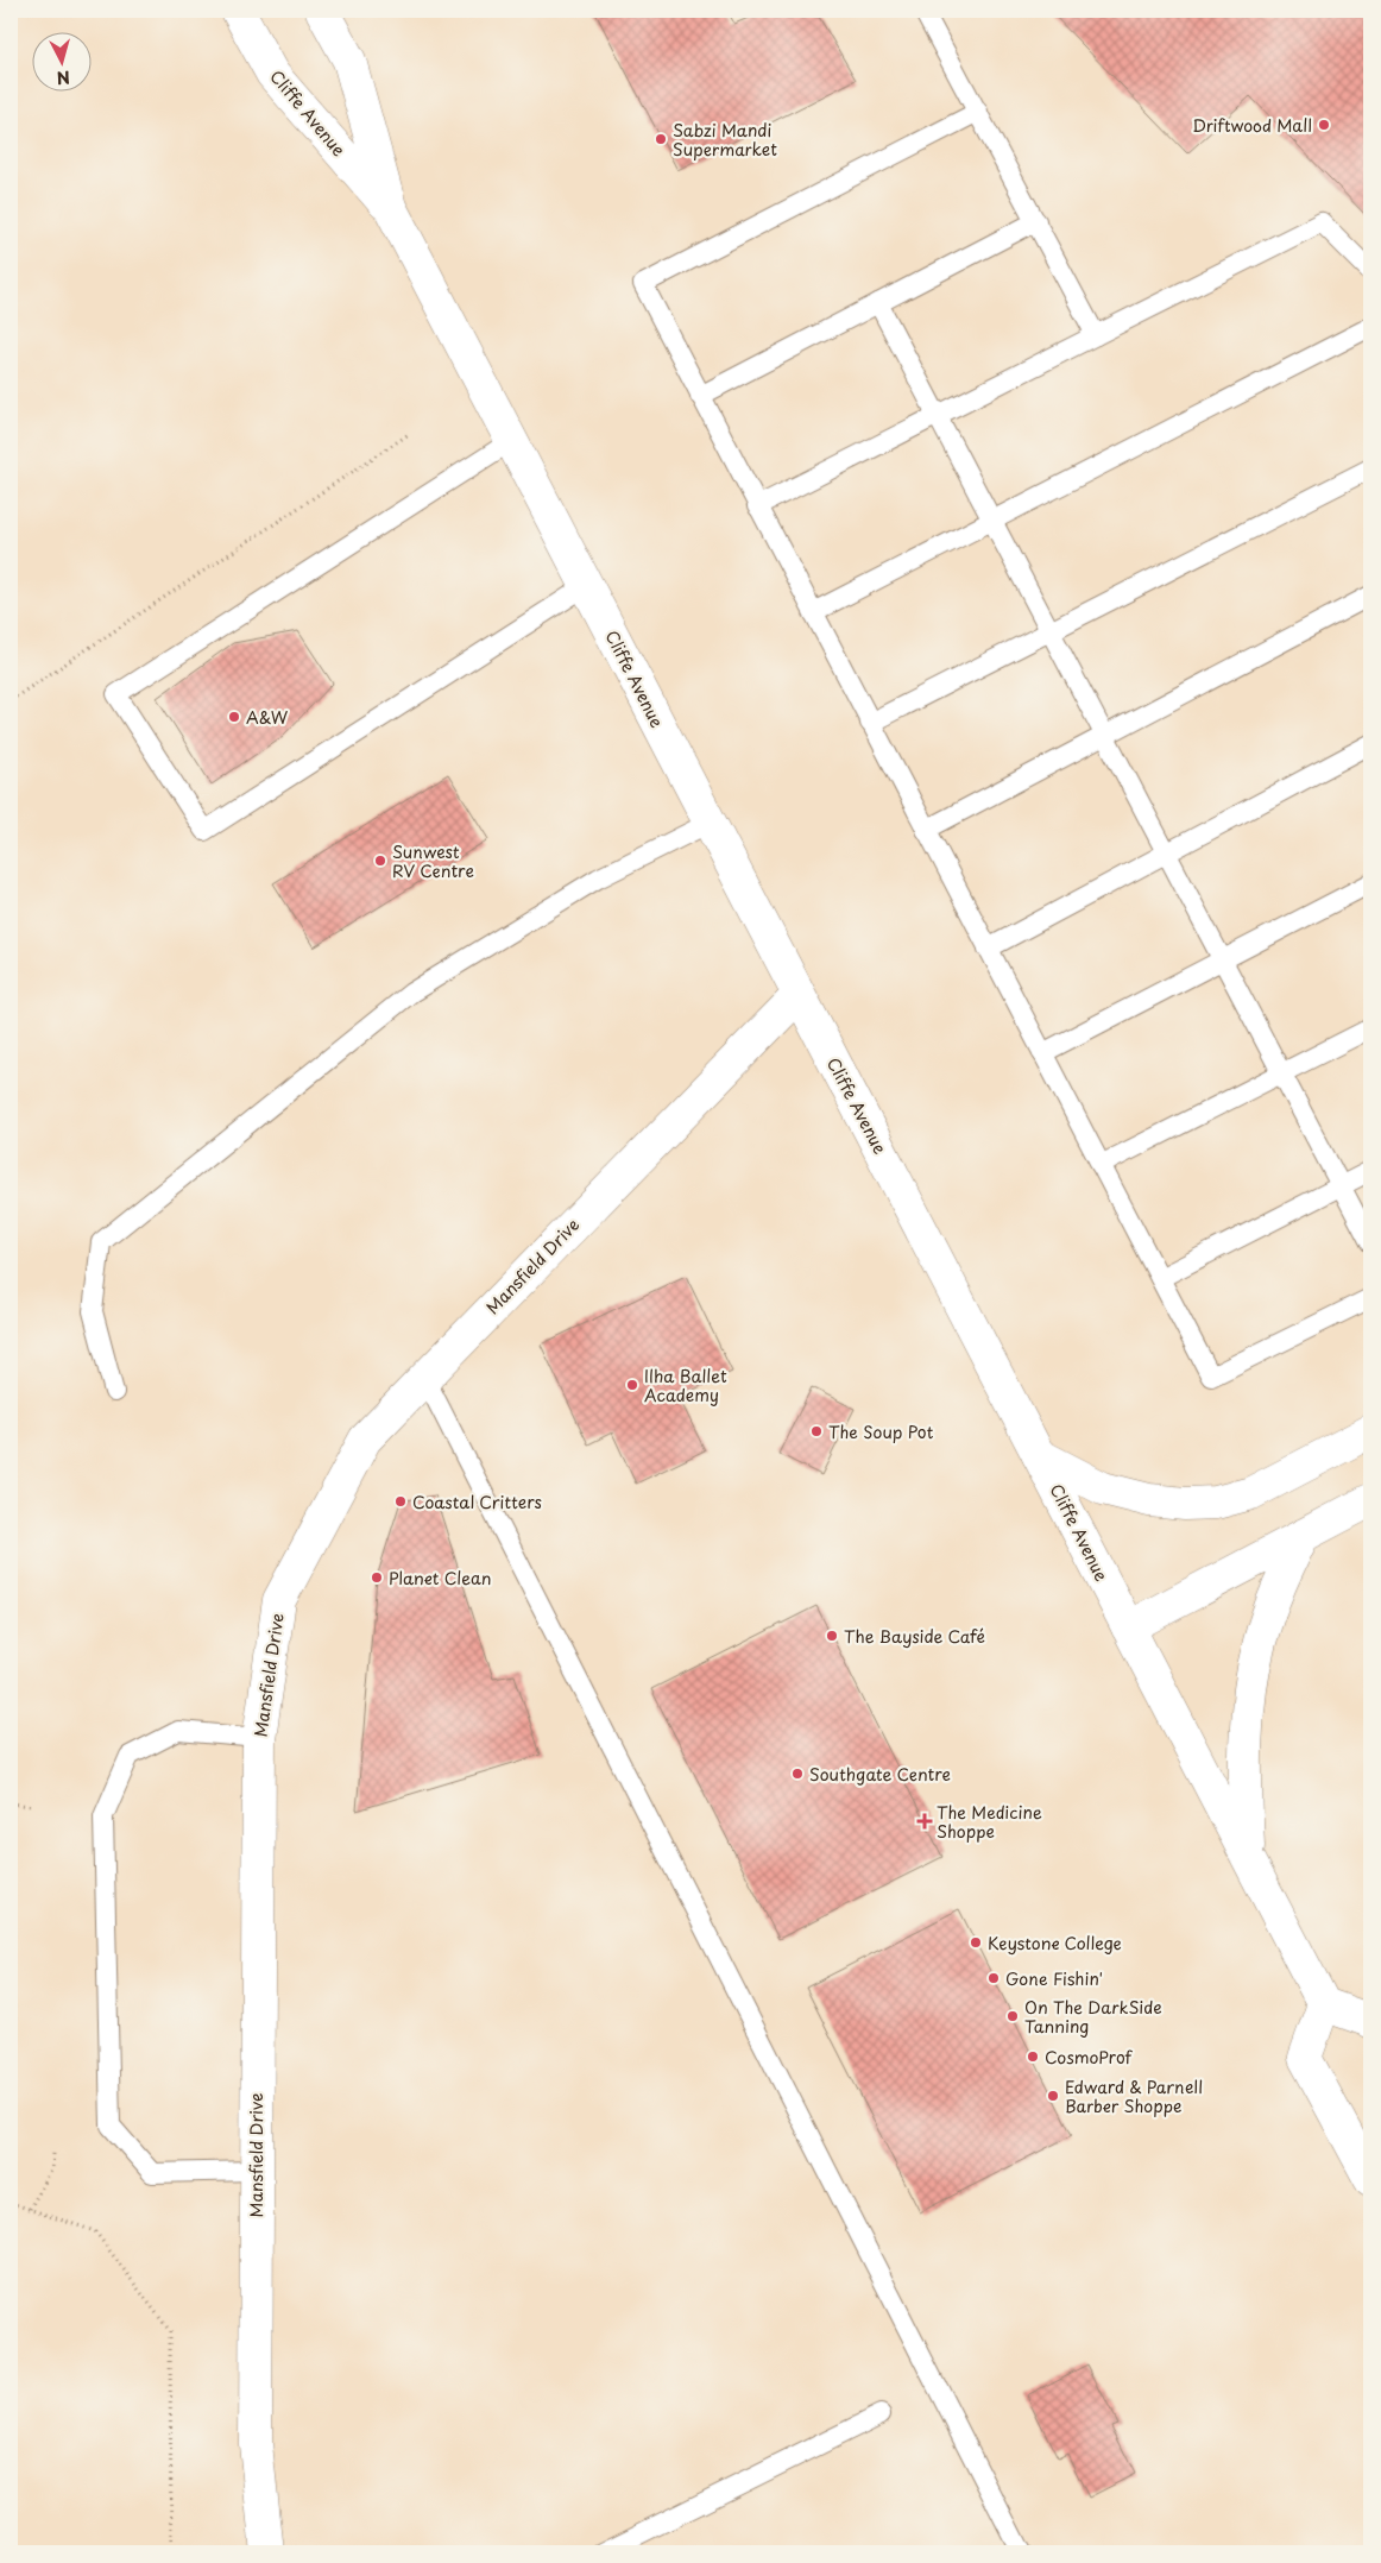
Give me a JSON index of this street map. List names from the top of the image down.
{
  "streets": {
    "main road": ["Cliffe Avenue", "Mansfield Drive"]
  },
  "crossings": [
    ["Cliffe Avenue", "Mansfield Drive"]
  ],
  "places": {
    "other": [
      "Driftwood Mall",
      "Sabzi Mandi Supermarket",
      "A&W",
      "Sunwest RV Centre",
      "Ilha Ballet Academy",
      "The Soup Pot",
      "Coastal Critters",
      "Planet Clean",
      "The Bayside Café",
      "Southgate Centre",
      "Keystone College",
      "Gone Fishin'",
      "On The DarkSide Tanning",
      "CosmoProf",
      "Edward & Parnell Barber Shoppe"
    ],
    "health": ["The Medicine Shoppe"]
  },
  "north": "bottom"
}
